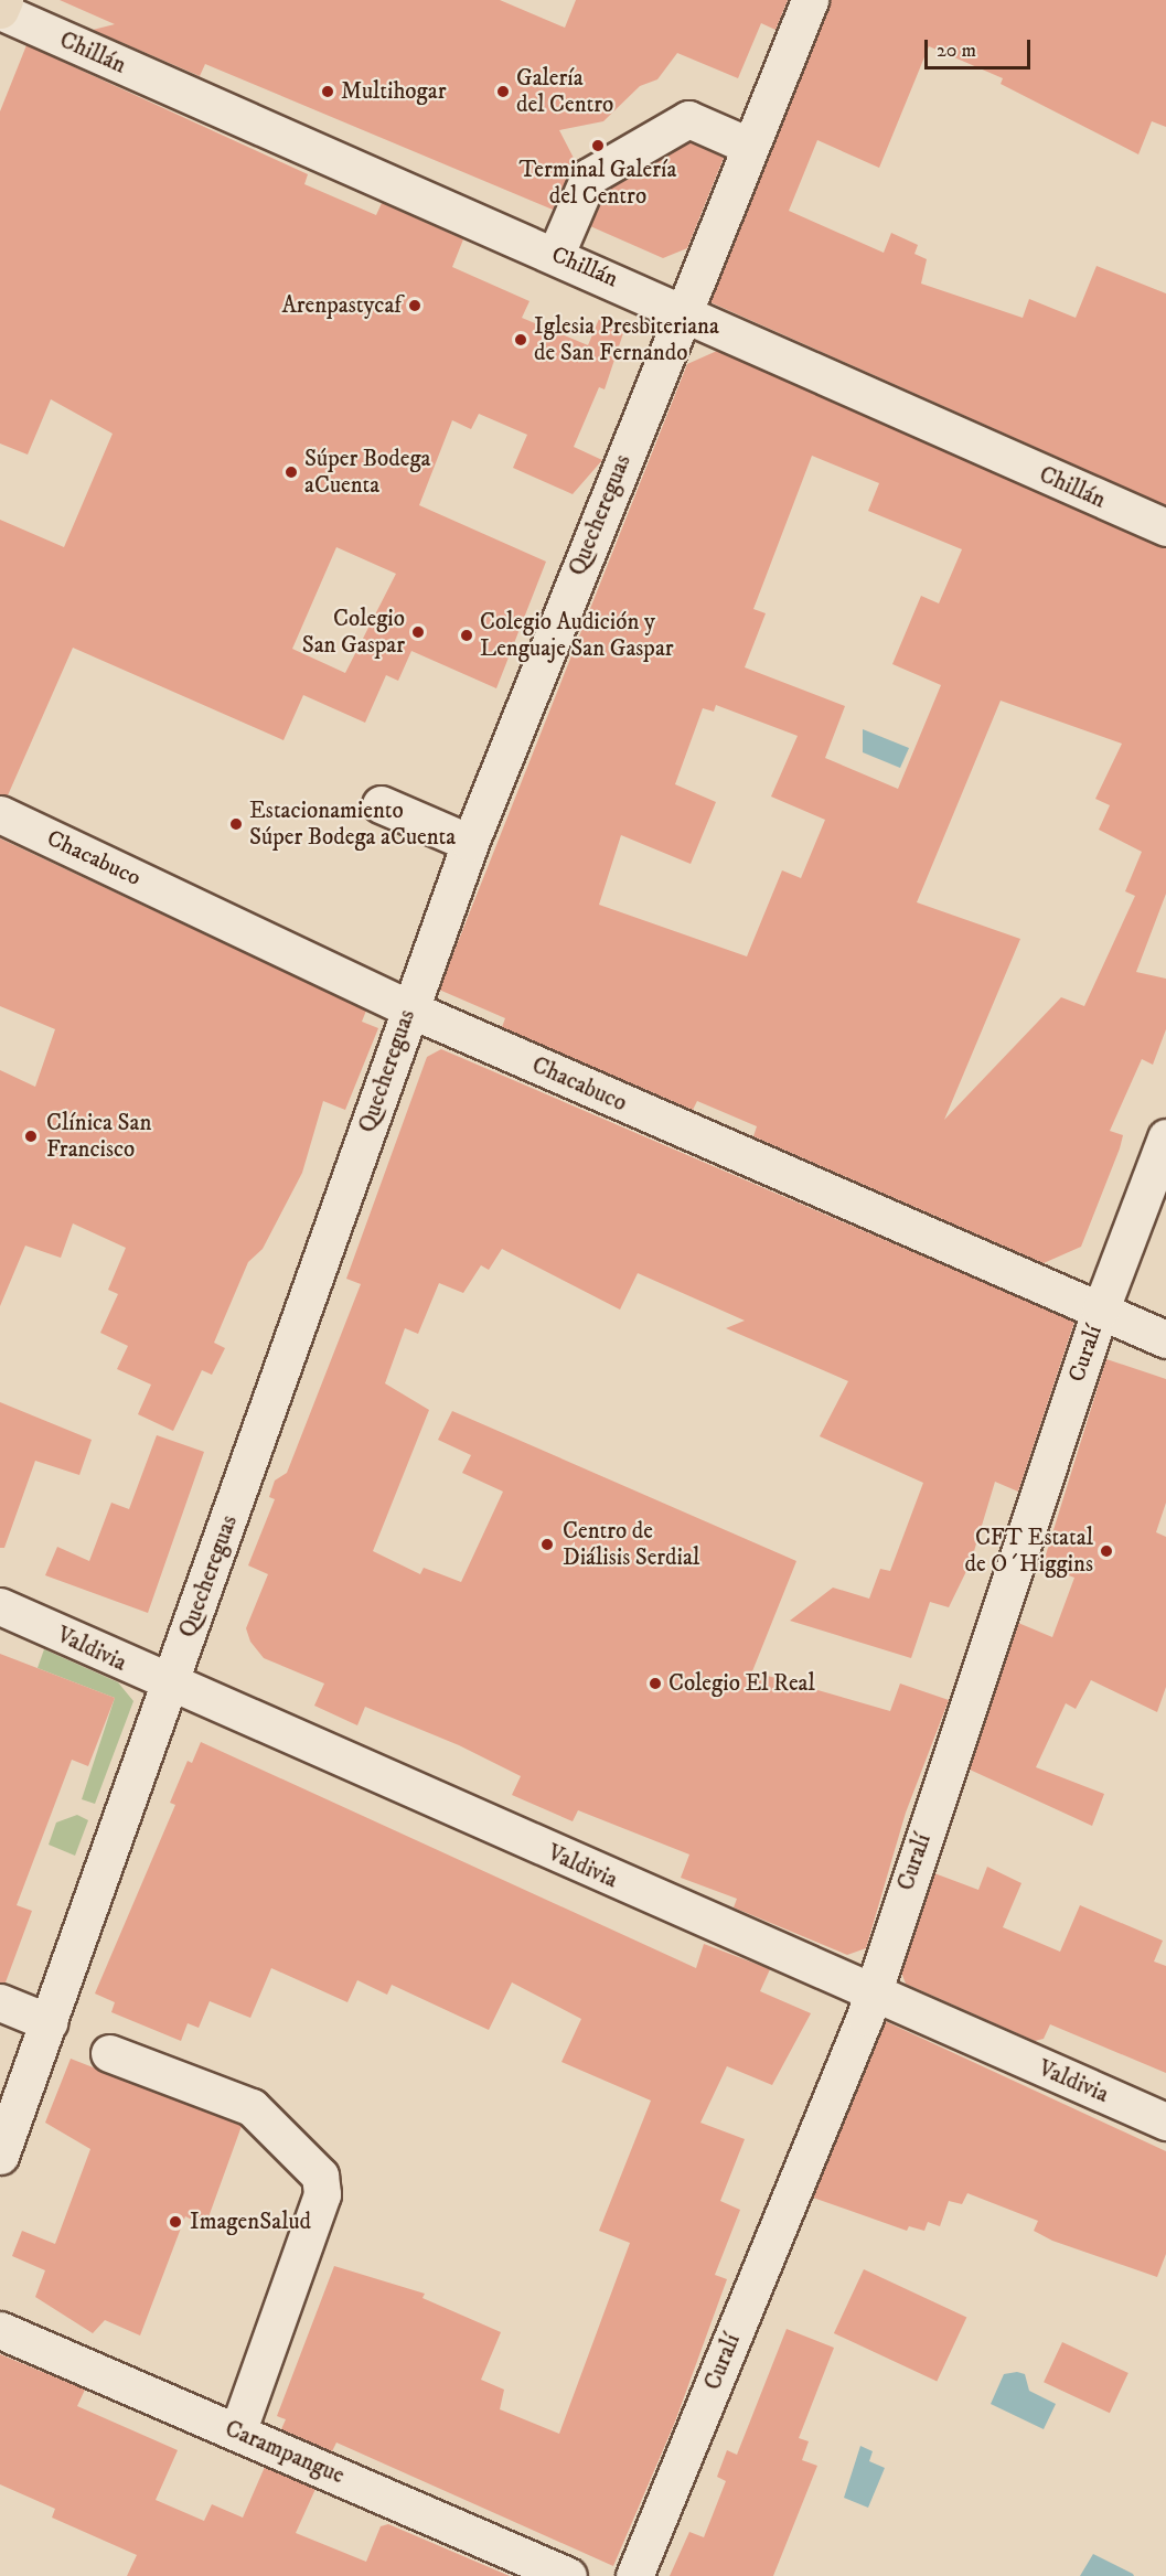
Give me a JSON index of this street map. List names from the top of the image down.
{
  "streets": {
    "street": [
      "Chillán",
      "Quechereguas",
      "Chacabuco",
      "Curalí",
      "Valdivia",
      "Carampangue"
    ]
  },
  "crossings": [
    ["Chillán", "Quechereguas"],
    ["Quechereguas", "Chacabuco"],
    ["Quechereguas", "Valdivia"],
    ["Chacabuco", "Curalí"],
    ["Curalí", "Valdivia"]
  ],
  "places": [
    "Multihogar",
    "Galería del Centro",
    "Terminal Galería del Centro",
    "Arenpastycaf",
    "Iglesia Presbiteriana de San Fernando",
    "Súper Bodega aCuenta",
    "Colegio San Gaspar",
    "Colegio Audición y Lenguaje San Gaspar",
    "Estacionamiento Súper Bodega aCuenta",
    "Clínica San Francisco",
    "Centro de Diálisis Serdial",
    "CFT Estatal de O´Higgins",
    "Colegio El Real",
    "ImagenSalud"
  ],
  "scale_bar": "20 m"
}
